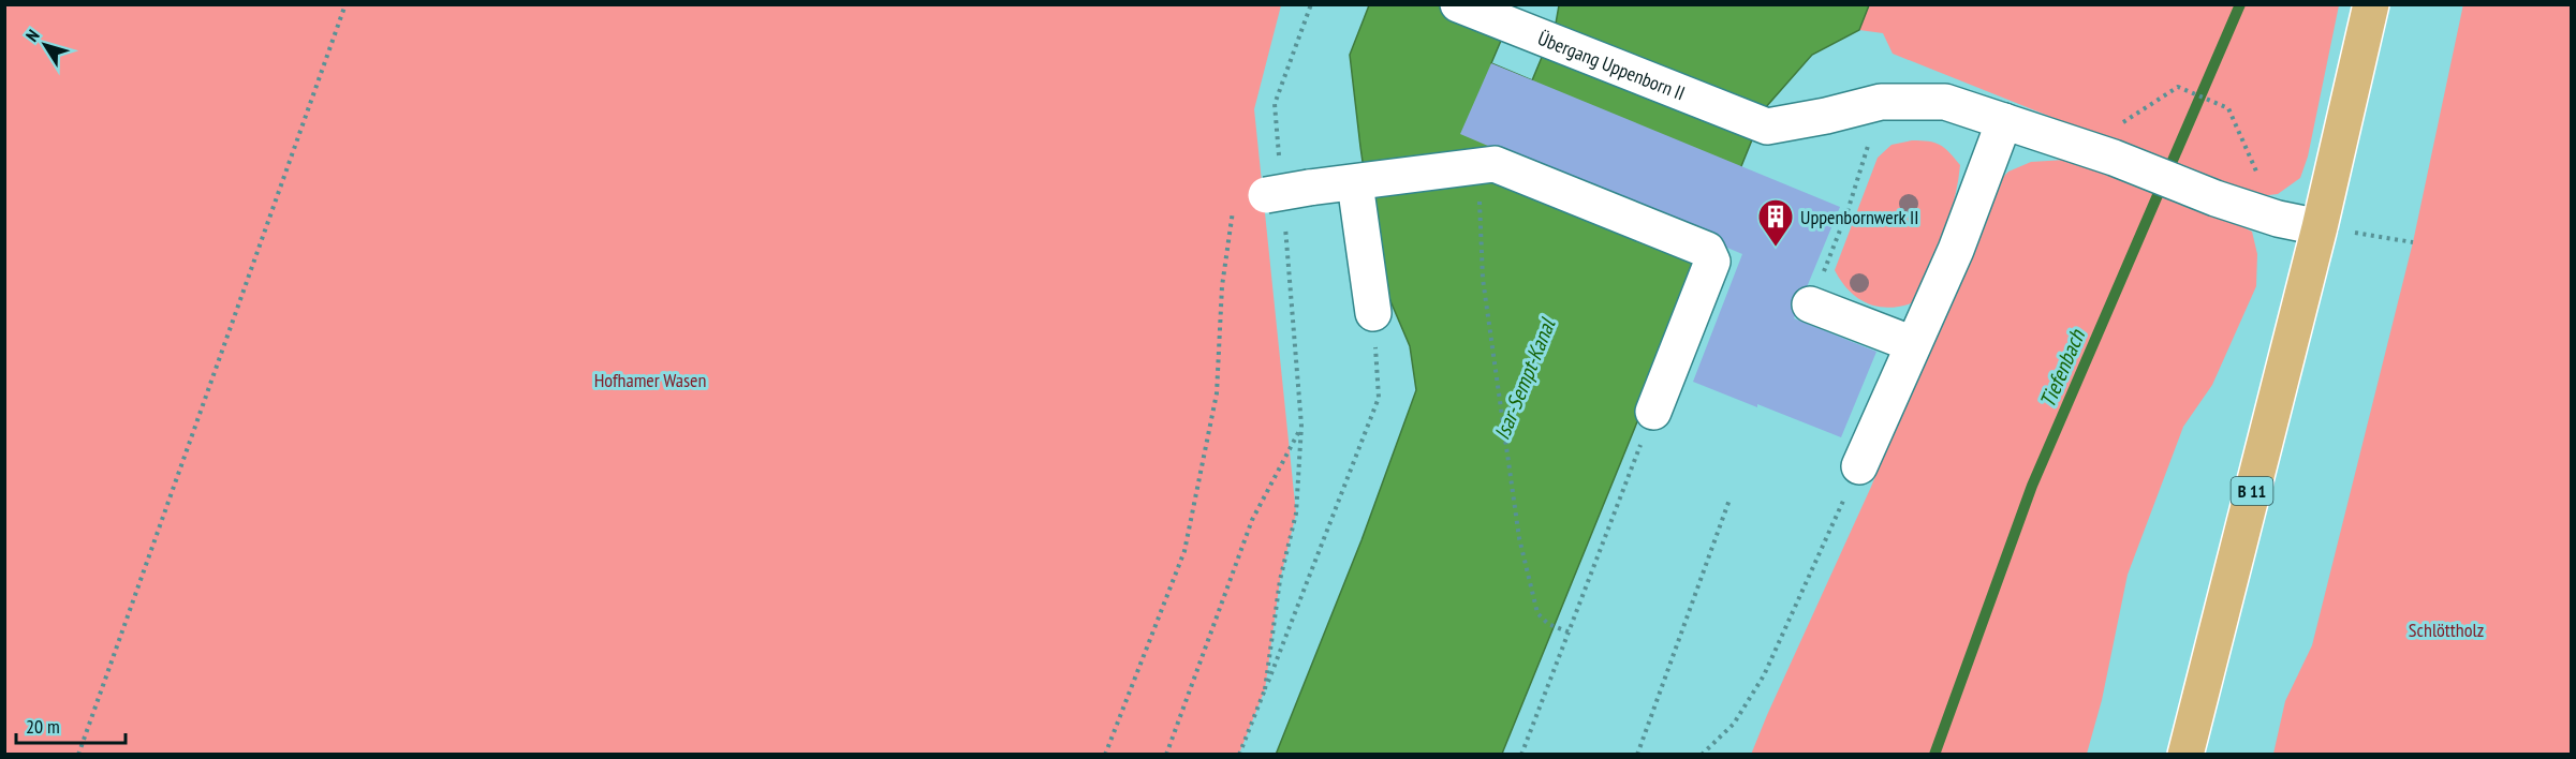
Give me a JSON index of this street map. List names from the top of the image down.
{
  "streets": {
    "main road": ["B 11"],
    "lane": ["Übergang Uppenborn II"]
  },
  "water": ["Tiefenbach", "Isar-Sempt-Kanal"],
  "parks": ["Hofhamer Wasen", "Schlöttholz"],
  "places": {
    "building": ["Uppenbornwerk II"]
  },
  "scale_bar": "20 m",
  "north": "top left"
}
